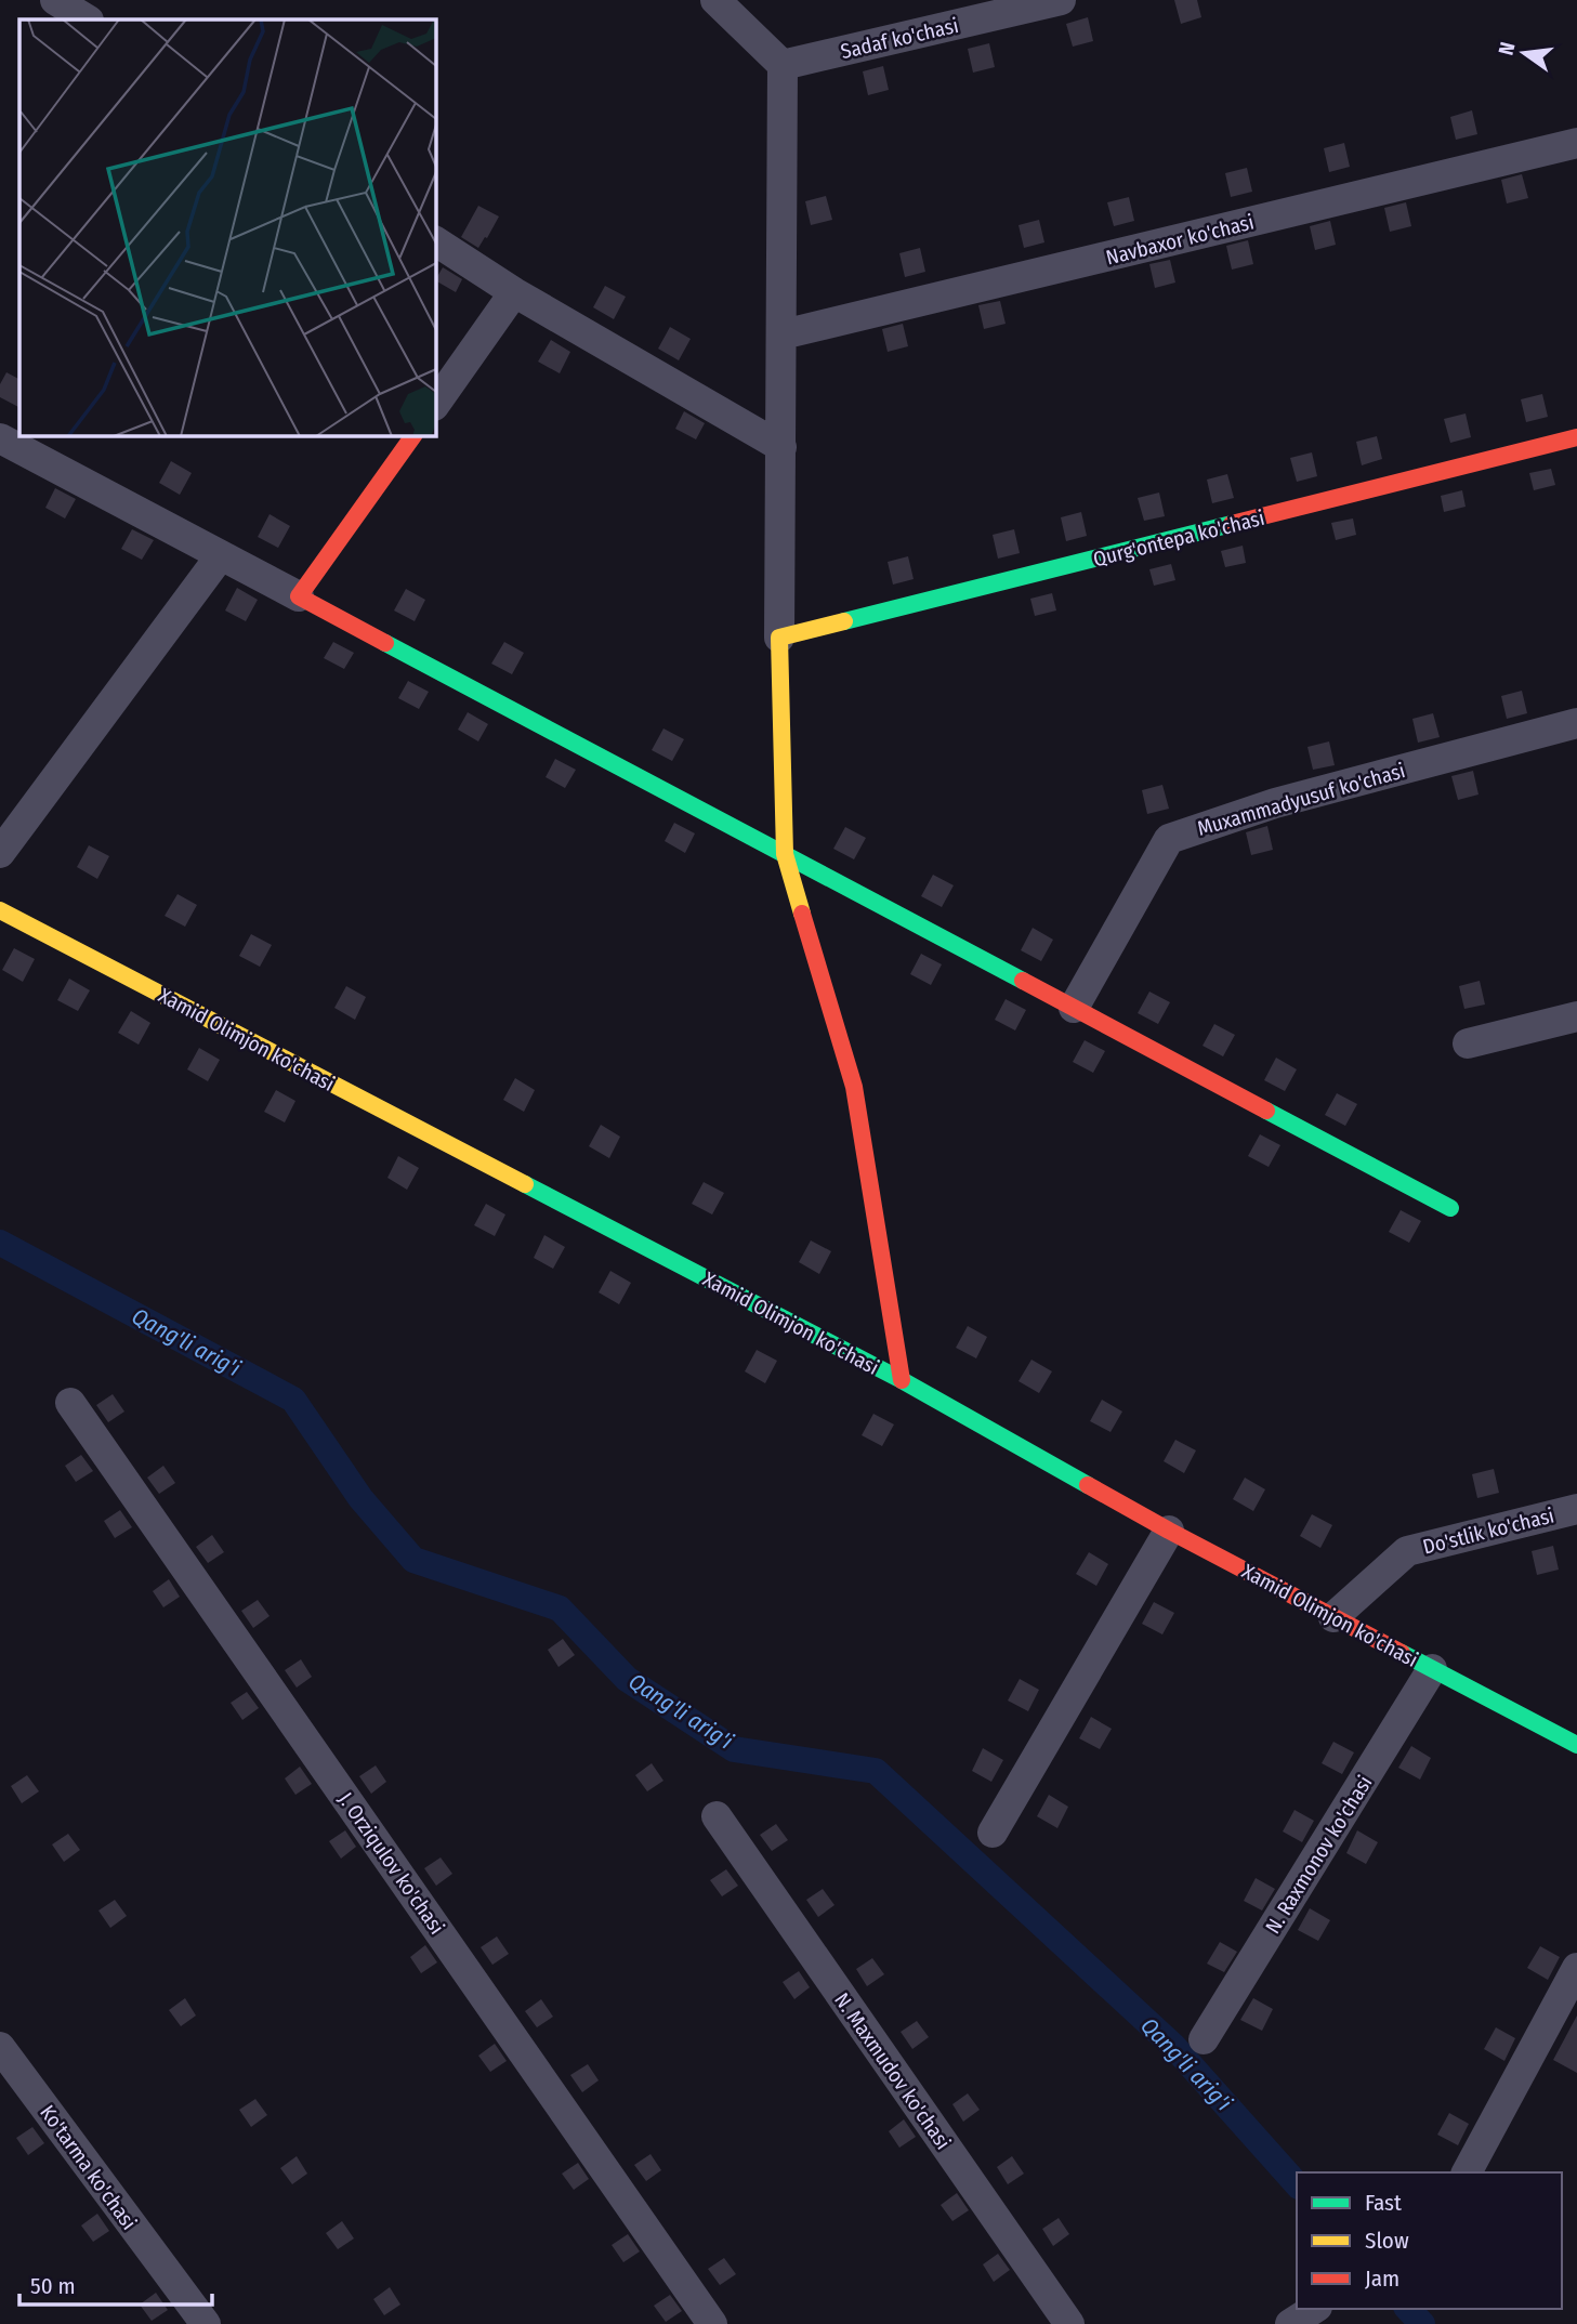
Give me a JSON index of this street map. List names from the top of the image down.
{
  "streets": {
    "street": [
      "Sadaf ko'chasi",
      "Navbaxor ko'chasi",
      "Qurg'ontepa ko'chasi",
      "Muxammadyusuf ko'chasi",
      "Xamid Olimjon ko'chasi",
      "Do'stlik ko'chasi",
      "N. Raxmonov ko'chasi",
      "J. Orziqulov ko'chasi",
      "N. Maxmudov ko'chasi",
      "Ko'tarma ko'chasi"
    ]
  },
  "crossings": [
    ["Xamid Olimjon ko'chasi", "Do'stlik ko'chasi"],
    ["Xamid Olimjon ko'chasi", "N. Raxmonov ko'chasi"]
  ],
  "water": ["Qang'li arig'i"],
  "legend": ["Fast", "Slow", "Jam"],
  "scale_bar": "50 m",
  "north": "left"
}
